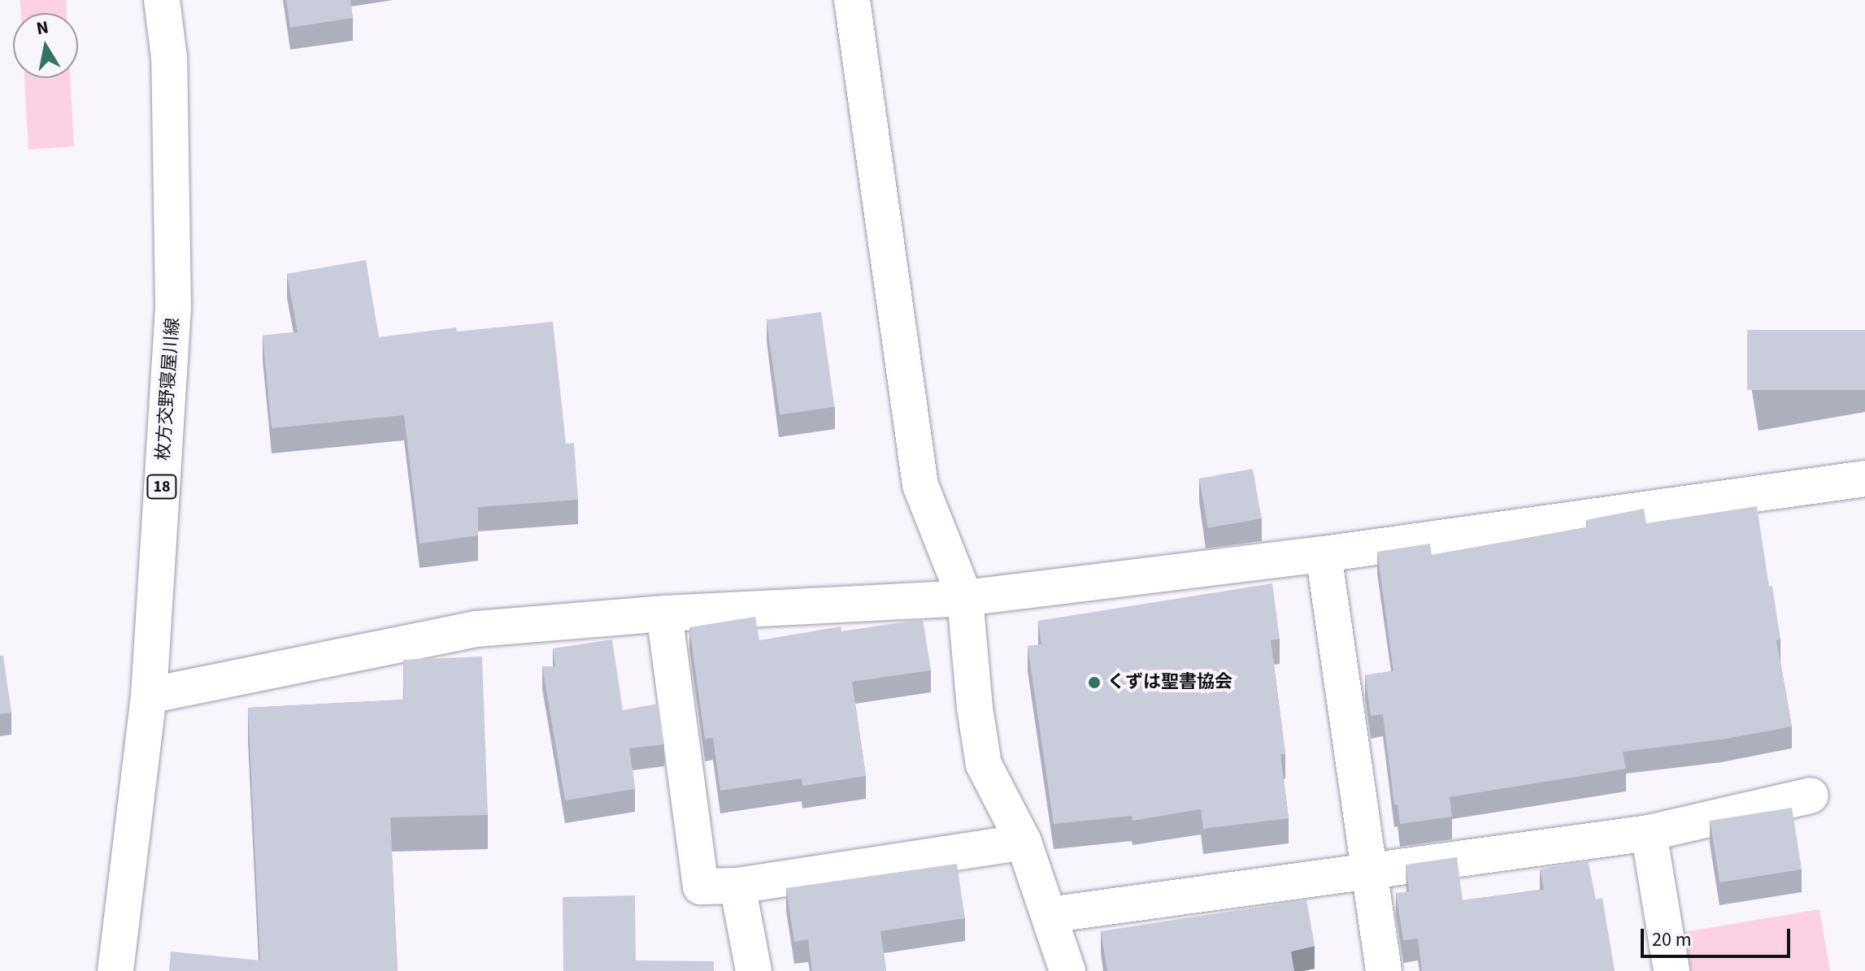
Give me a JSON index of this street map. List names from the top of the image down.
{
  "streets": {
    "street": ["枚方交野寝屋川線", "18"]
  },
  "places": ["くずは聖書協会"],
  "scale_bar": "20 m",
  "north": "top"
}
